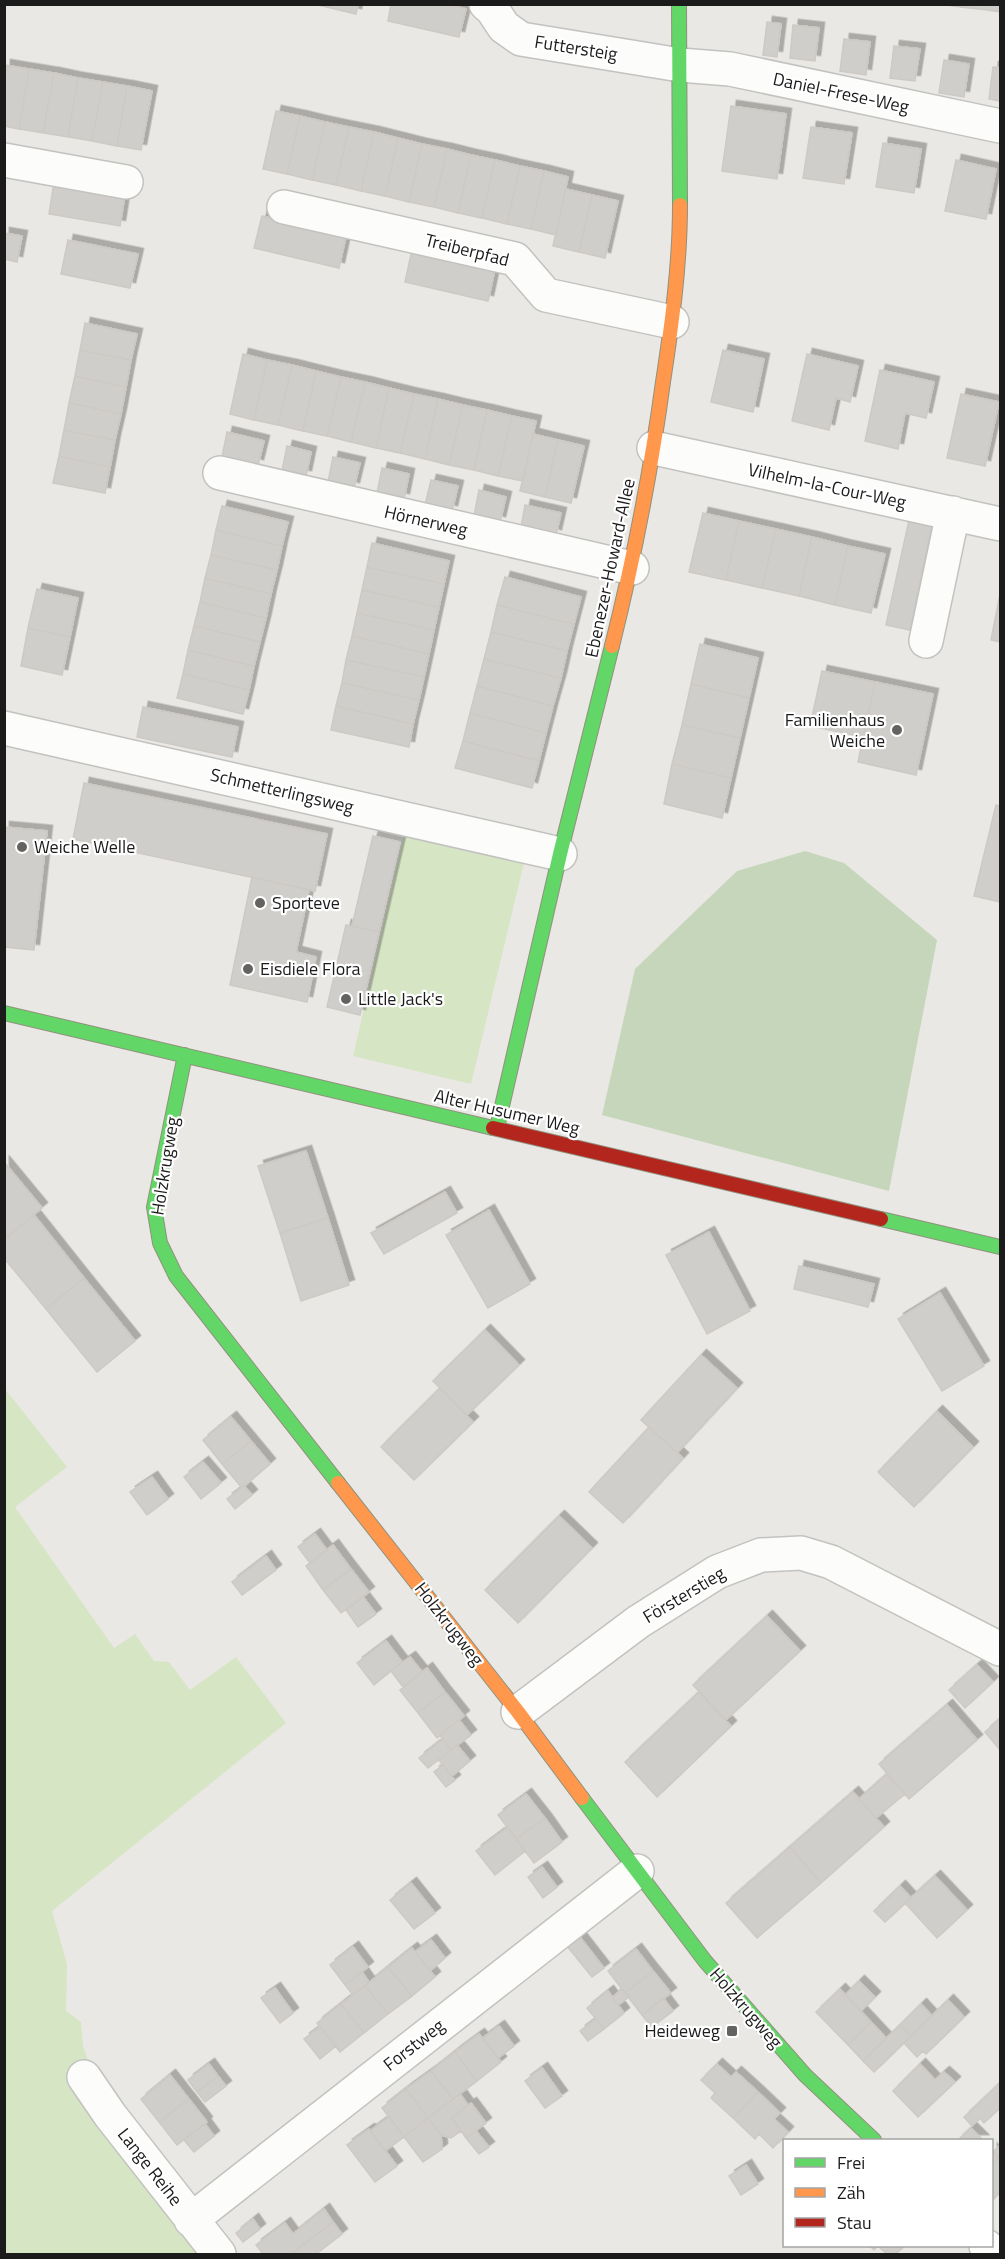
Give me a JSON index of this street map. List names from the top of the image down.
{
  "streets": {
    "street": [
      "Futtersteig",
      "Daniel-Frese-Weg",
      "Treiberpfad",
      "Vilhelm-la-Cour-Weg",
      "Hörnerweg",
      "Ebenezer-Howard-Allee",
      "Schmetterlingsweg",
      "Alter Husumer Weg",
      "Holzkrugweg",
      "Försterstieg",
      "Forstweg",
      "Lange Reihe"
    ]
  },
  "crossings": [
    ["Futtersteig", "Daniel-Frese-Weg"],
    ["Futtersteig", "Ebenezer-Howard-Allee"],
    ["Daniel-Frese-Weg", "Ebenezer-Howard-Allee"],
    ["Treiberpfad", "Ebenezer-Howard-Allee"],
    ["Vilhelm-la-Cour-Weg", "Ebenezer-Howard-Allee"],
    ["Hörnerweg", "Ebenezer-Howard-Allee"],
    ["Ebenezer-Howard-Allee", "Schmetterlingsweg"],
    ["Ebenezer-Howard-Allee", "Alter Husumer Weg"],
    ["Alter Husumer Weg", "Holzkrugweg"],
    ["Holzkrugweg", "Försterstieg"],
    ["Holzkrugweg", "Forstweg"],
    ["Forstweg", "Lange Reihe"]
  ],
  "places": {
    "other": [
      "Familienhaus Weiche",
      "Weiche Welle",
      "Sporteve",
      "Eisdiele Flora",
      "Little Jack's"
    ],
    "transit": ["Heideweg"]
  },
  "legend": ["Frei", "Zäh", "Stau"]
}
